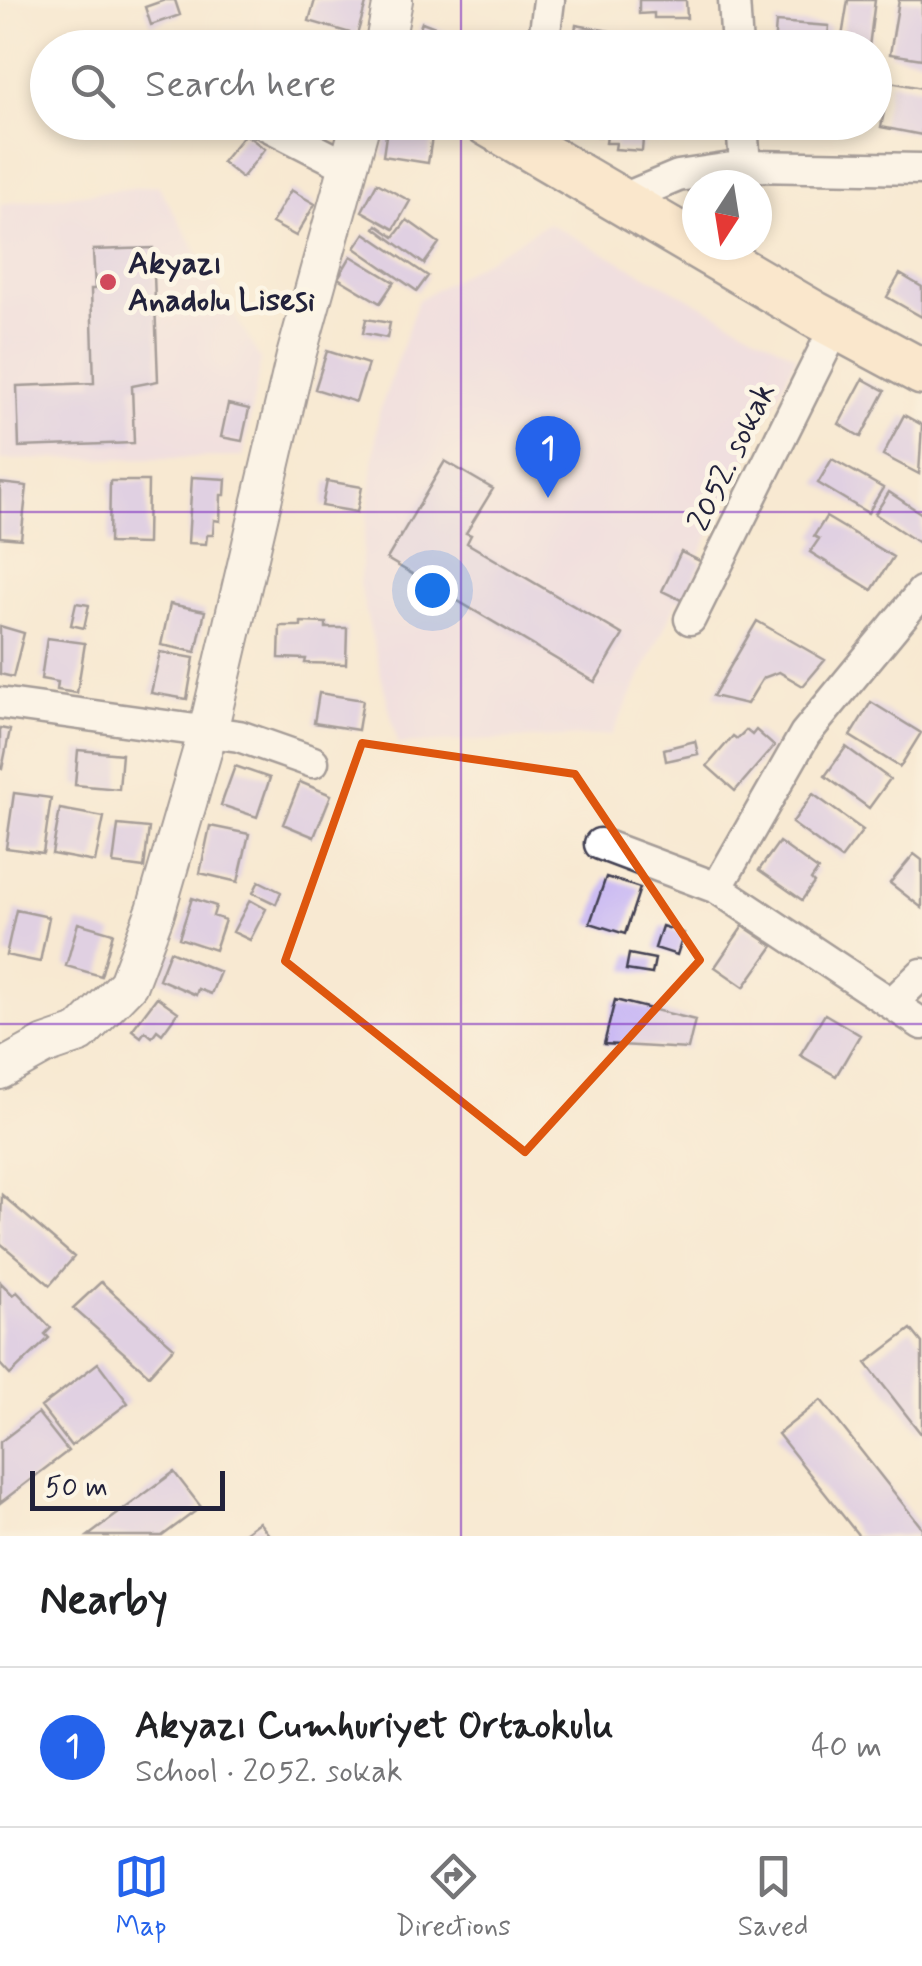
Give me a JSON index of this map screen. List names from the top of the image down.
{
  "streets": {
    "street": ["2052. sokak"]
  },
  "places": ["Akyazı Anadolu Lisesi"],
  "scale_bar": "50 m",
  "north": "bottom",
  "page": {
    "search": "Search here",
    "pins": "1",
    "scale": "50 m",
    "heading": "Nearby",
    "list": [
      {
        "mark": "1",
        "name": "Akyazı Cumhuriyet Ortaokulu",
        "note": "School · 2052. sokak",
        "value": "40 m"
      }
    ],
    "nav": ["Map", "Directions", "Saved"]
  }
}
